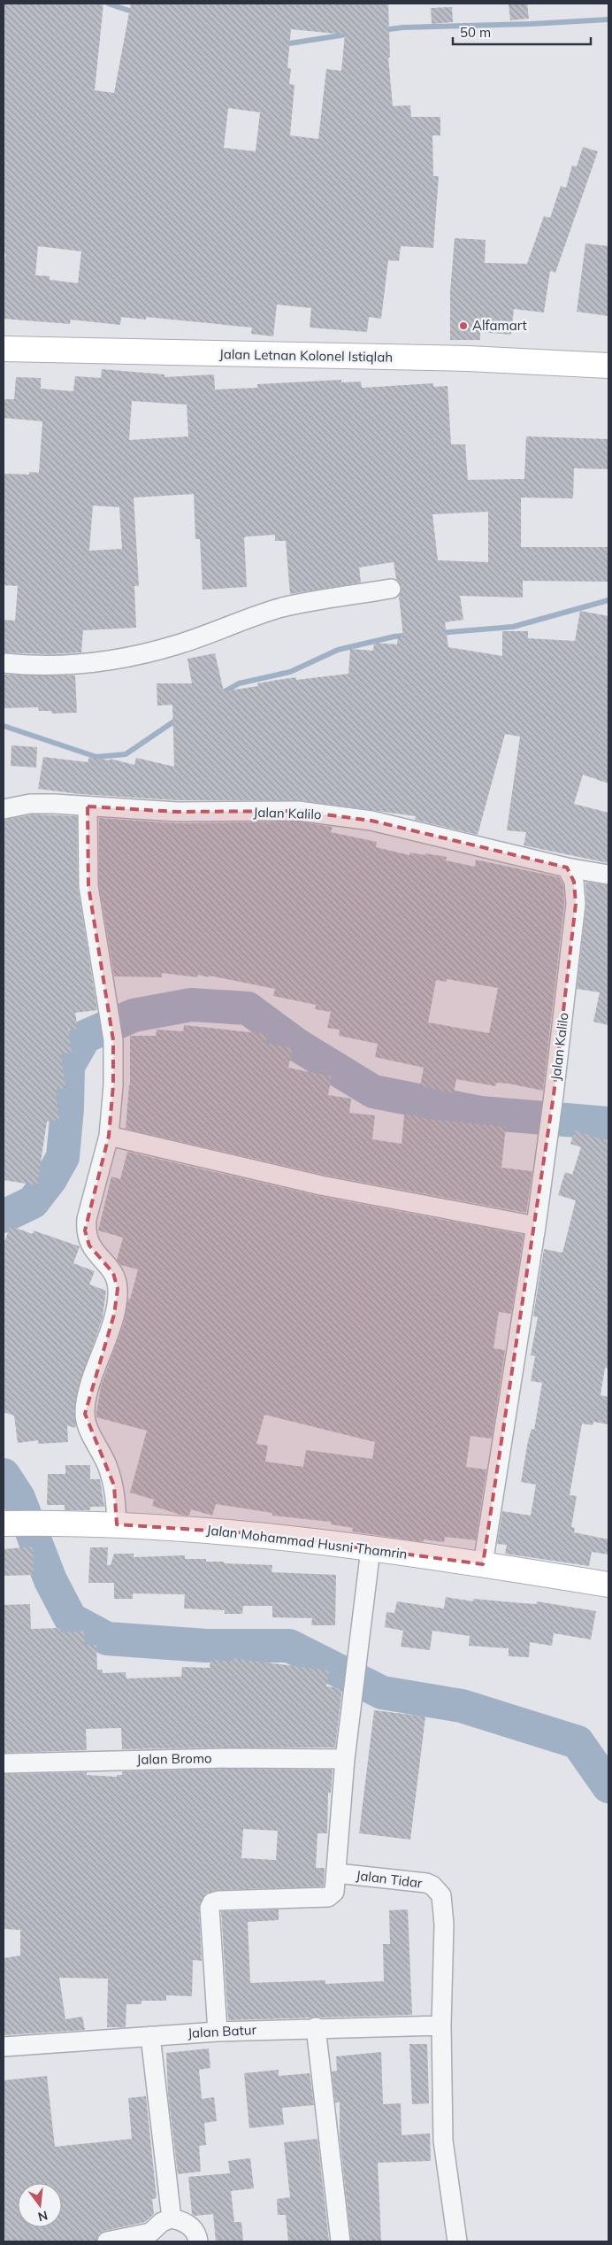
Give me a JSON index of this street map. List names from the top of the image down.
{
  "streets": {
    "street": [
      "Jalan Letnan Kolonel Istiqlah",
      "Jalan Kalilo",
      "Jalan Mohammad Husni Thamrin",
      "Jalan Bromo",
      "Jalan Tidar",
      "Jalan Batur"
    ]
  },
  "crossings": [
    ["Jalan Kalilo", "Jalan Mohammad Husni Thamrin"],
    ["Jalan Mohammad Husni Thamrin", "Jalan Tidar"],
    ["Jalan Bromo", "Jalan Tidar"],
    ["Jalan Tidar", "Jalan Batur"]
  ],
  "places": ["Alfamart"],
  "scale_bar": "50 m",
  "north": "bottom"
}
